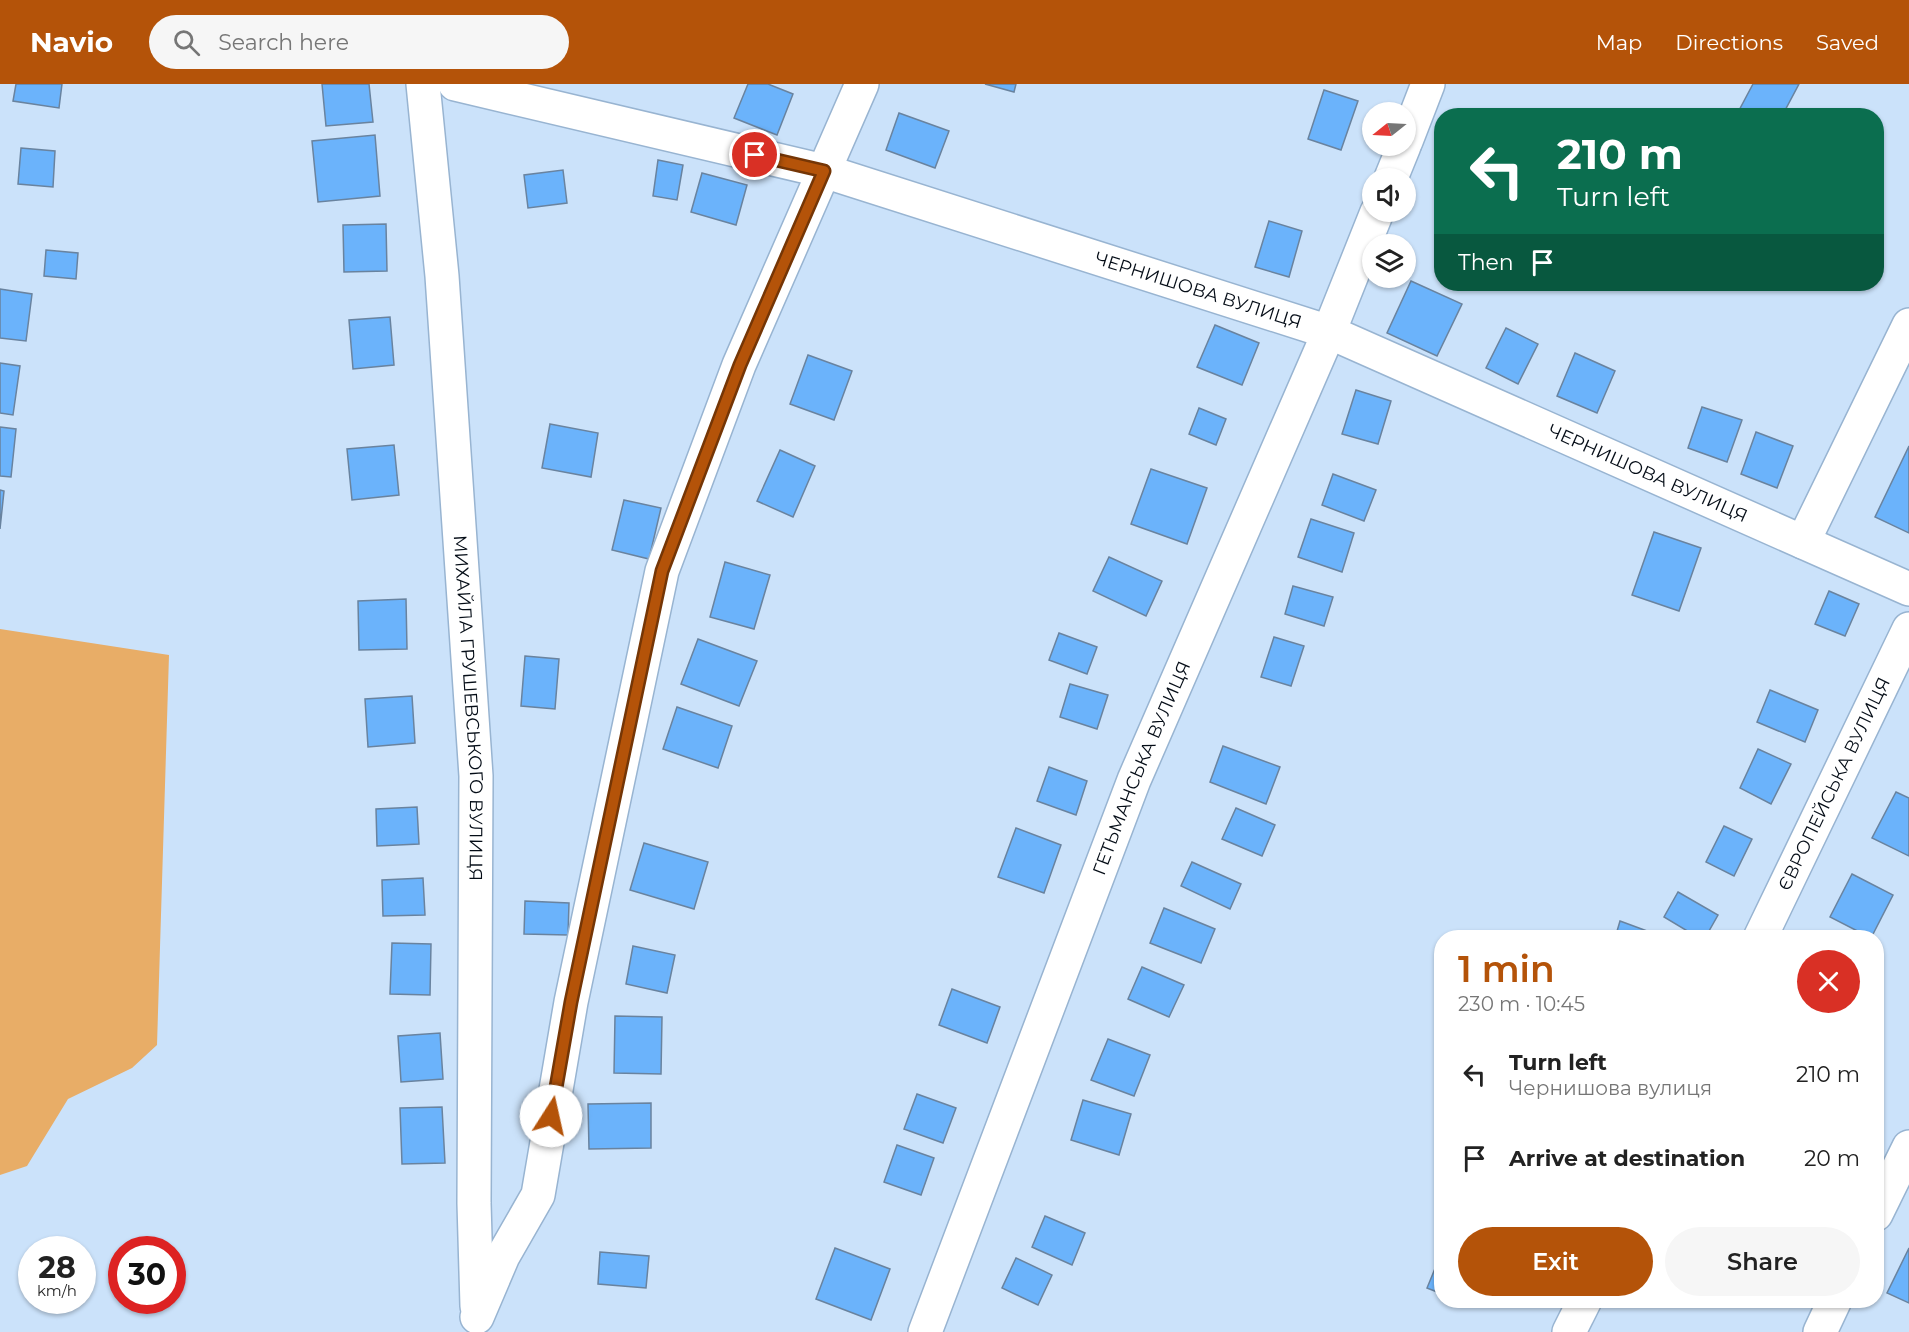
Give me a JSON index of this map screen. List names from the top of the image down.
{
  "streets": {
    "street": [
      "ЧЕРНИШОВА ВУЛИЦЯ",
      "МИХАЙЛА ГРУШЕВСЬКОГО ВУЛИЦЯ",
      "ГЕТЬМАНСЬКА ВУЛИЦЯ",
      "ЄВРОПЕЙСЬКА ВУЛИЦЯ"
    ]
  },
  "crossings": [
    ["ЧЕРНИШОВА ВУЛИЦЯ", "ГЕТЬМАНСЬКА ВУЛИЦЯ"]
  ],
  "north": "left",
  "page": {
    "header": "Navio",
    "search": "Search here",
    "nav": ["Map", "Directions", "Saved"],
    "turn": ["210 m", "Turn left"],
    "then": "Then",
    "heading": ["1 min", "230 m · 10:45"],
    "list": [
      {
        "name": "Turn left",
        "note": "Чернишова вулиця",
        "value": "210 m"
      },
      {
        "name": "Arrive at destination",
        "value": "20 m"
      }
    ],
    "buttons": ["Exit", "Share"],
    "speed": "28 km/h",
    "limit": "30"
  }
}
